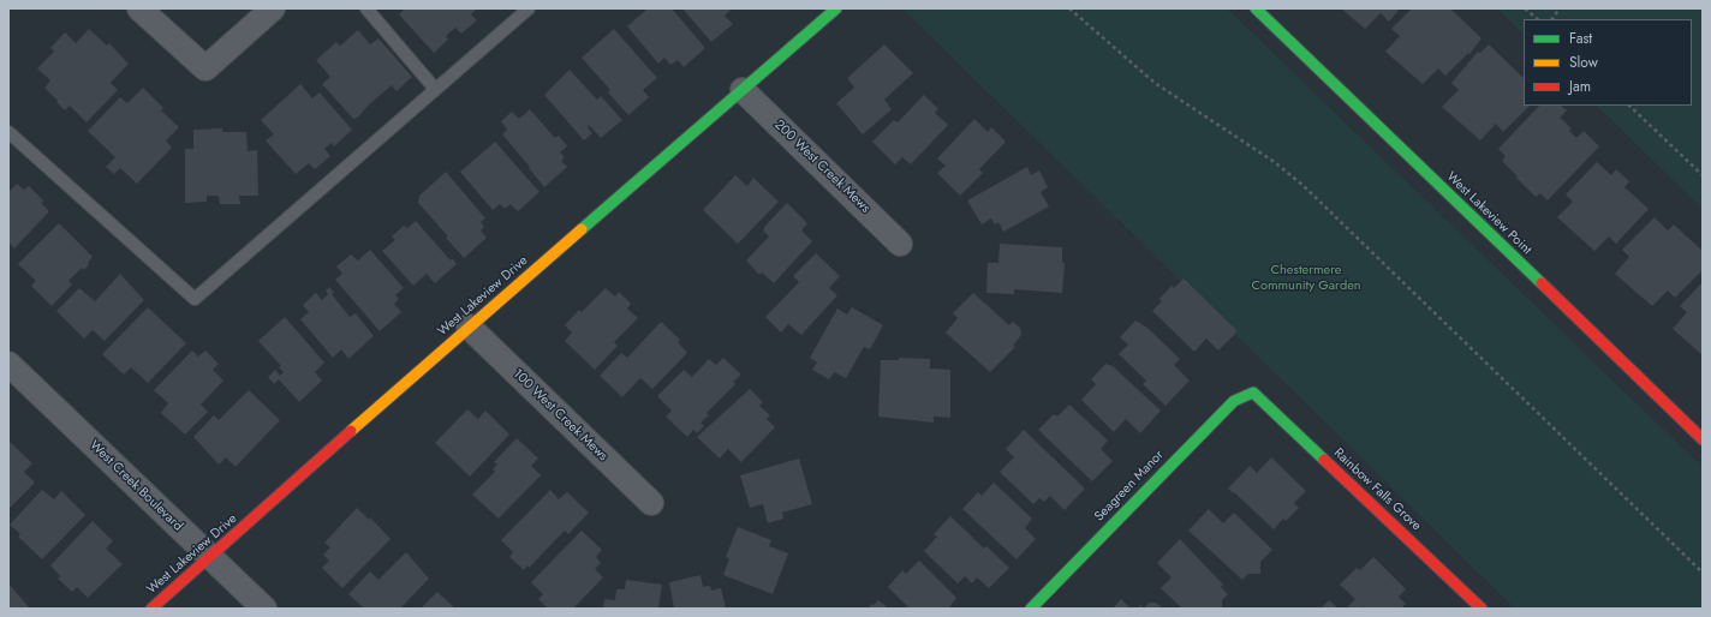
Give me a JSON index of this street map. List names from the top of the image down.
{
  "streets": {
    "street": [
      "200 West Creek Mews",
      "West Lakeview Point",
      "West Lakeview Drive",
      "100 West Creek Mews",
      "West Creek Boulevard",
      "Seagreen Manor",
      "Rainbow Falls Grove"
    ]
  },
  "crossings": [
    ["200 West Creek Mews", "West Lakeview Drive"],
    ["West Lakeview Drive", "100 West Creek Mews"],
    ["West Lakeview Drive", "West Creek Boulevard"],
    ["Seagreen Manor", "Rainbow Falls Grove"]
  ],
  "parks": ["Chestermere Community Garden"],
  "legend": ["Fast", "Slow", "Jam"]
}
